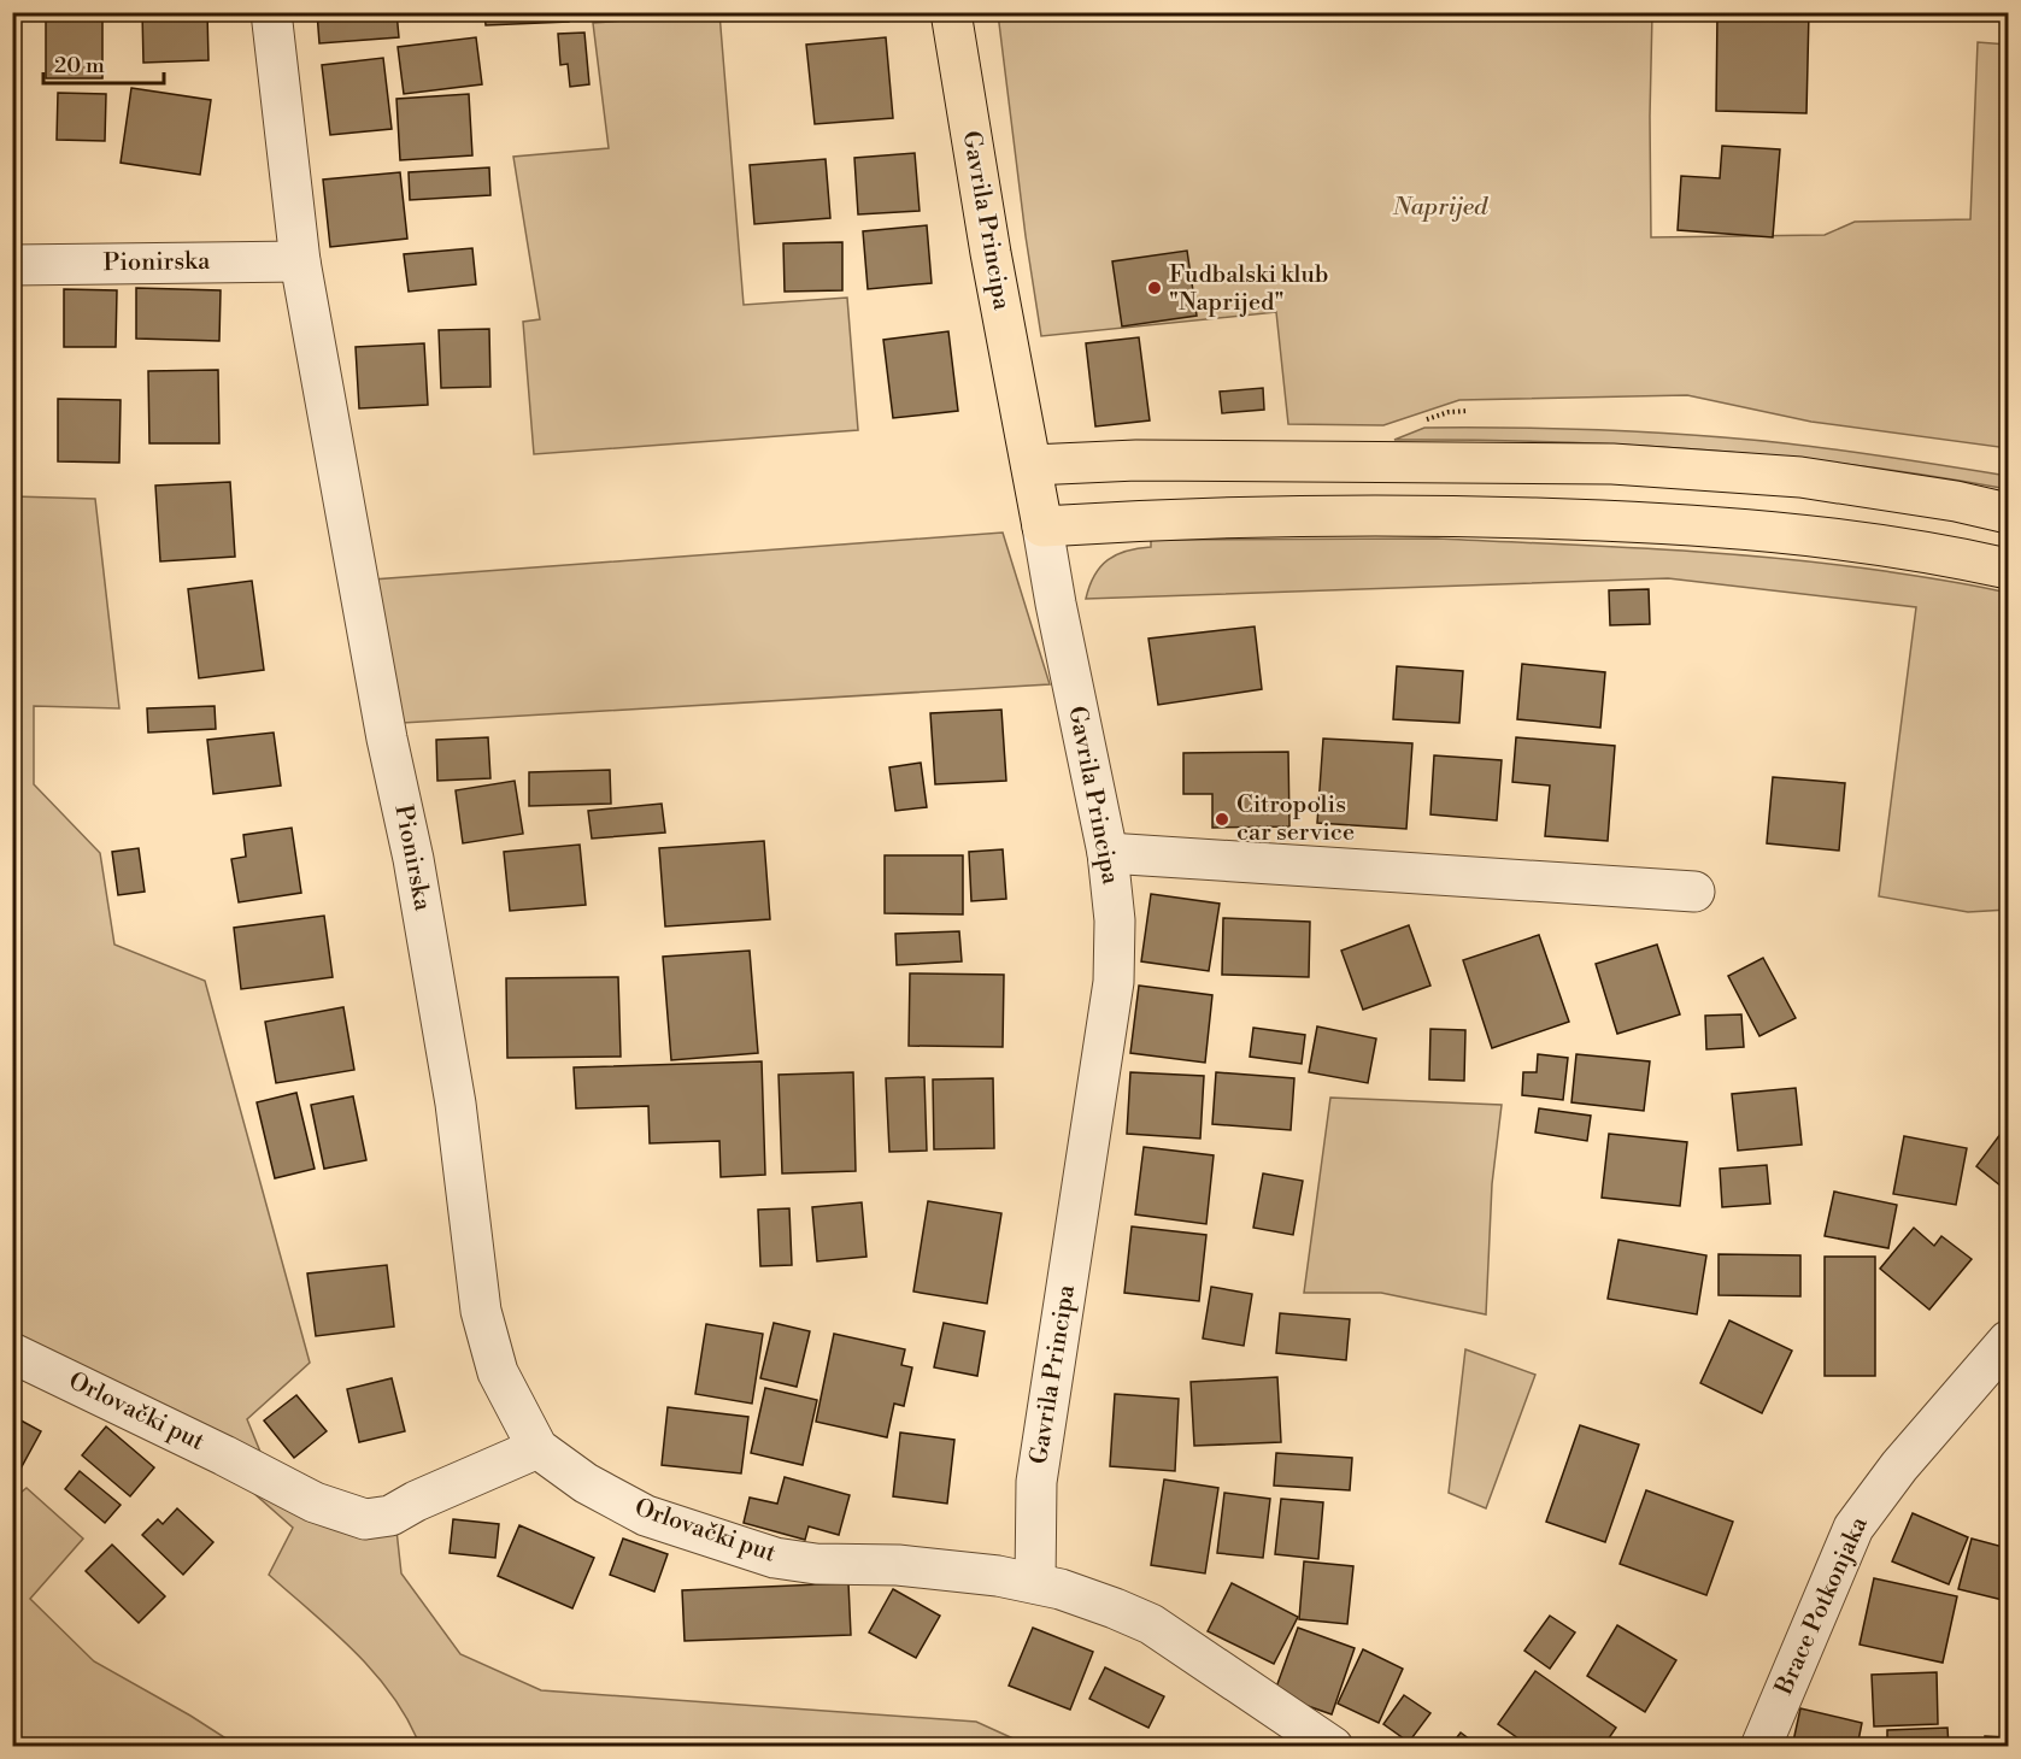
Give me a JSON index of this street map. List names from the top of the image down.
{
  "streets": {
    "main road": ["Gavrila Principa"],
    "street": ["Pionirska", "Orlovački put", "Brace Potkonjaka"]
  },
  "crossings": [
    ["Gavrila Principa", "Orlovački put"],
    ["Pionirska", "Orlovački put"]
  ],
  "parks": ["Naprijed"],
  "places": ["Fudbalski klub \"Naprijed\"", "Citropolis car service"],
  "scale_bar": "20 m"
}
